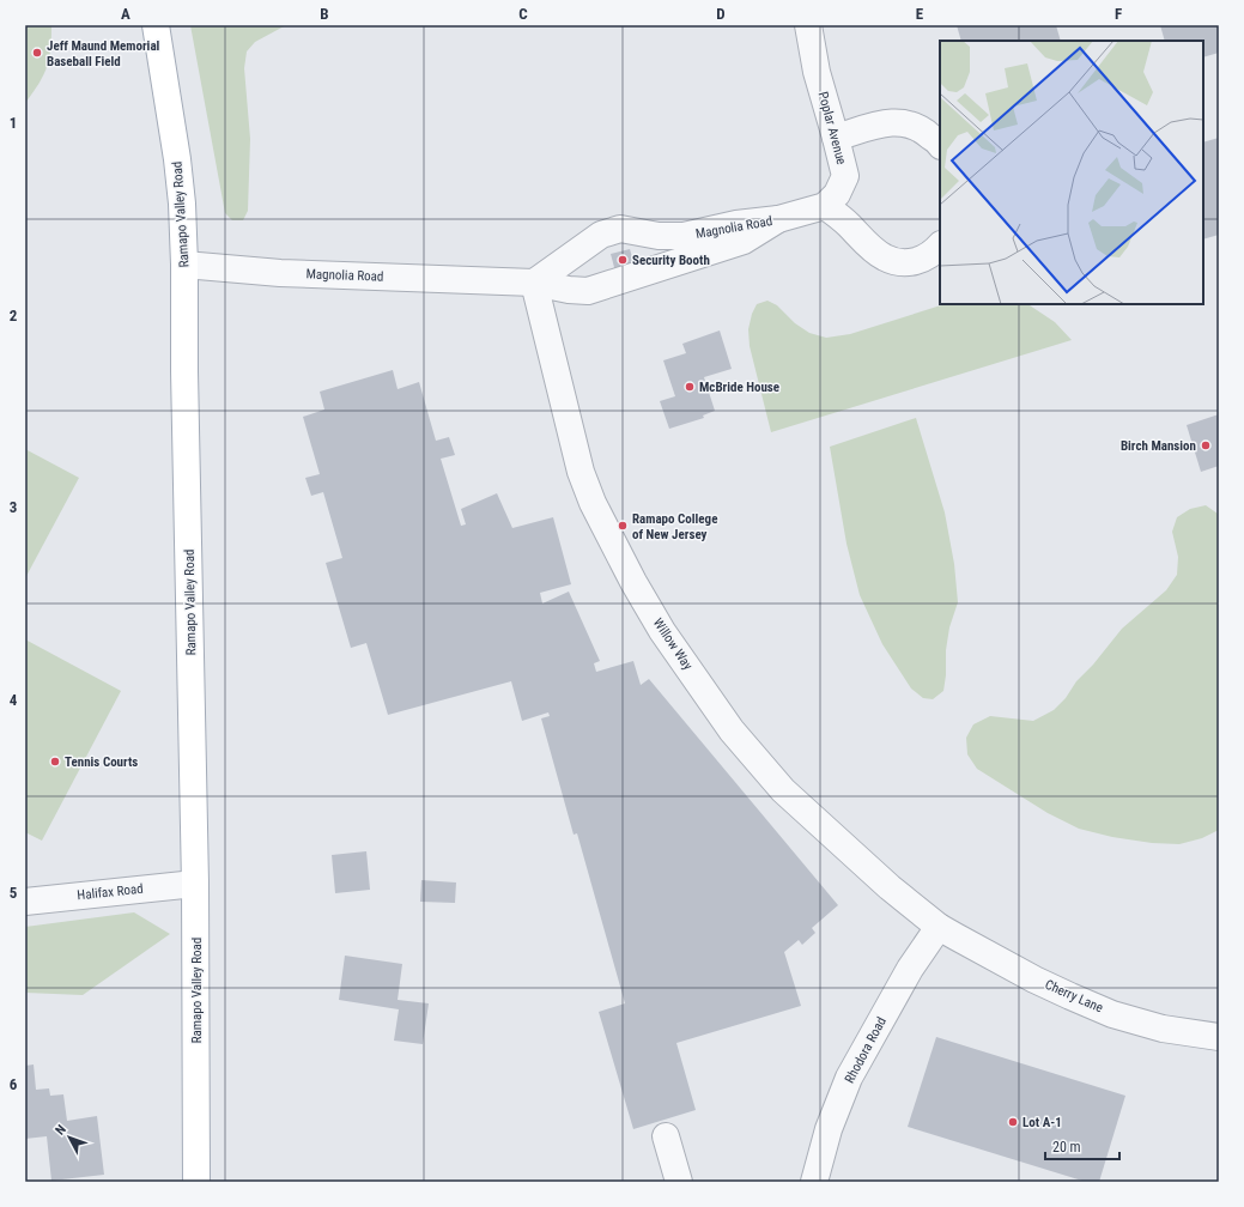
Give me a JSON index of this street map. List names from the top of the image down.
{
  "streets": {
    "main road": ["Ramapo Valley Road"],
    "street": [
      "Poplar Avenue",
      "Magnolia Road",
      "Willow Way",
      "Halifax Road",
      "Cherry Lane",
      "Rhodora Road"
    ]
  },
  "crossings": [
    ["Ramapo Valley Road", "Magnolia Road"],
    ["Ramapo Valley Road", "Halifax Road"],
    ["Magnolia Road", "Willow Way"],
    ["Willow Way", "Cherry Lane"],
    ["Willow Way", "Rhodora Road"],
    ["Cherry Lane", "Rhodora Road"]
  ],
  "places": [
    "Jeff Maund Memorial Baseball Field",
    "Security Booth",
    "McBride House",
    "Birch Mansion",
    "Ramapo College of New Jersey",
    "Tennis Courts",
    "Lot A-1"
  ],
  "scale_bar": "20 m",
  "north": "top left",
  "grid": {
    "columns": [
      "A",
      "B",
      "C",
      "D",
      "E",
      "F"
    ],
    "rows": [
      "1",
      "2",
      "3",
      "4",
      "5",
      "6"
    ]
  }
}
